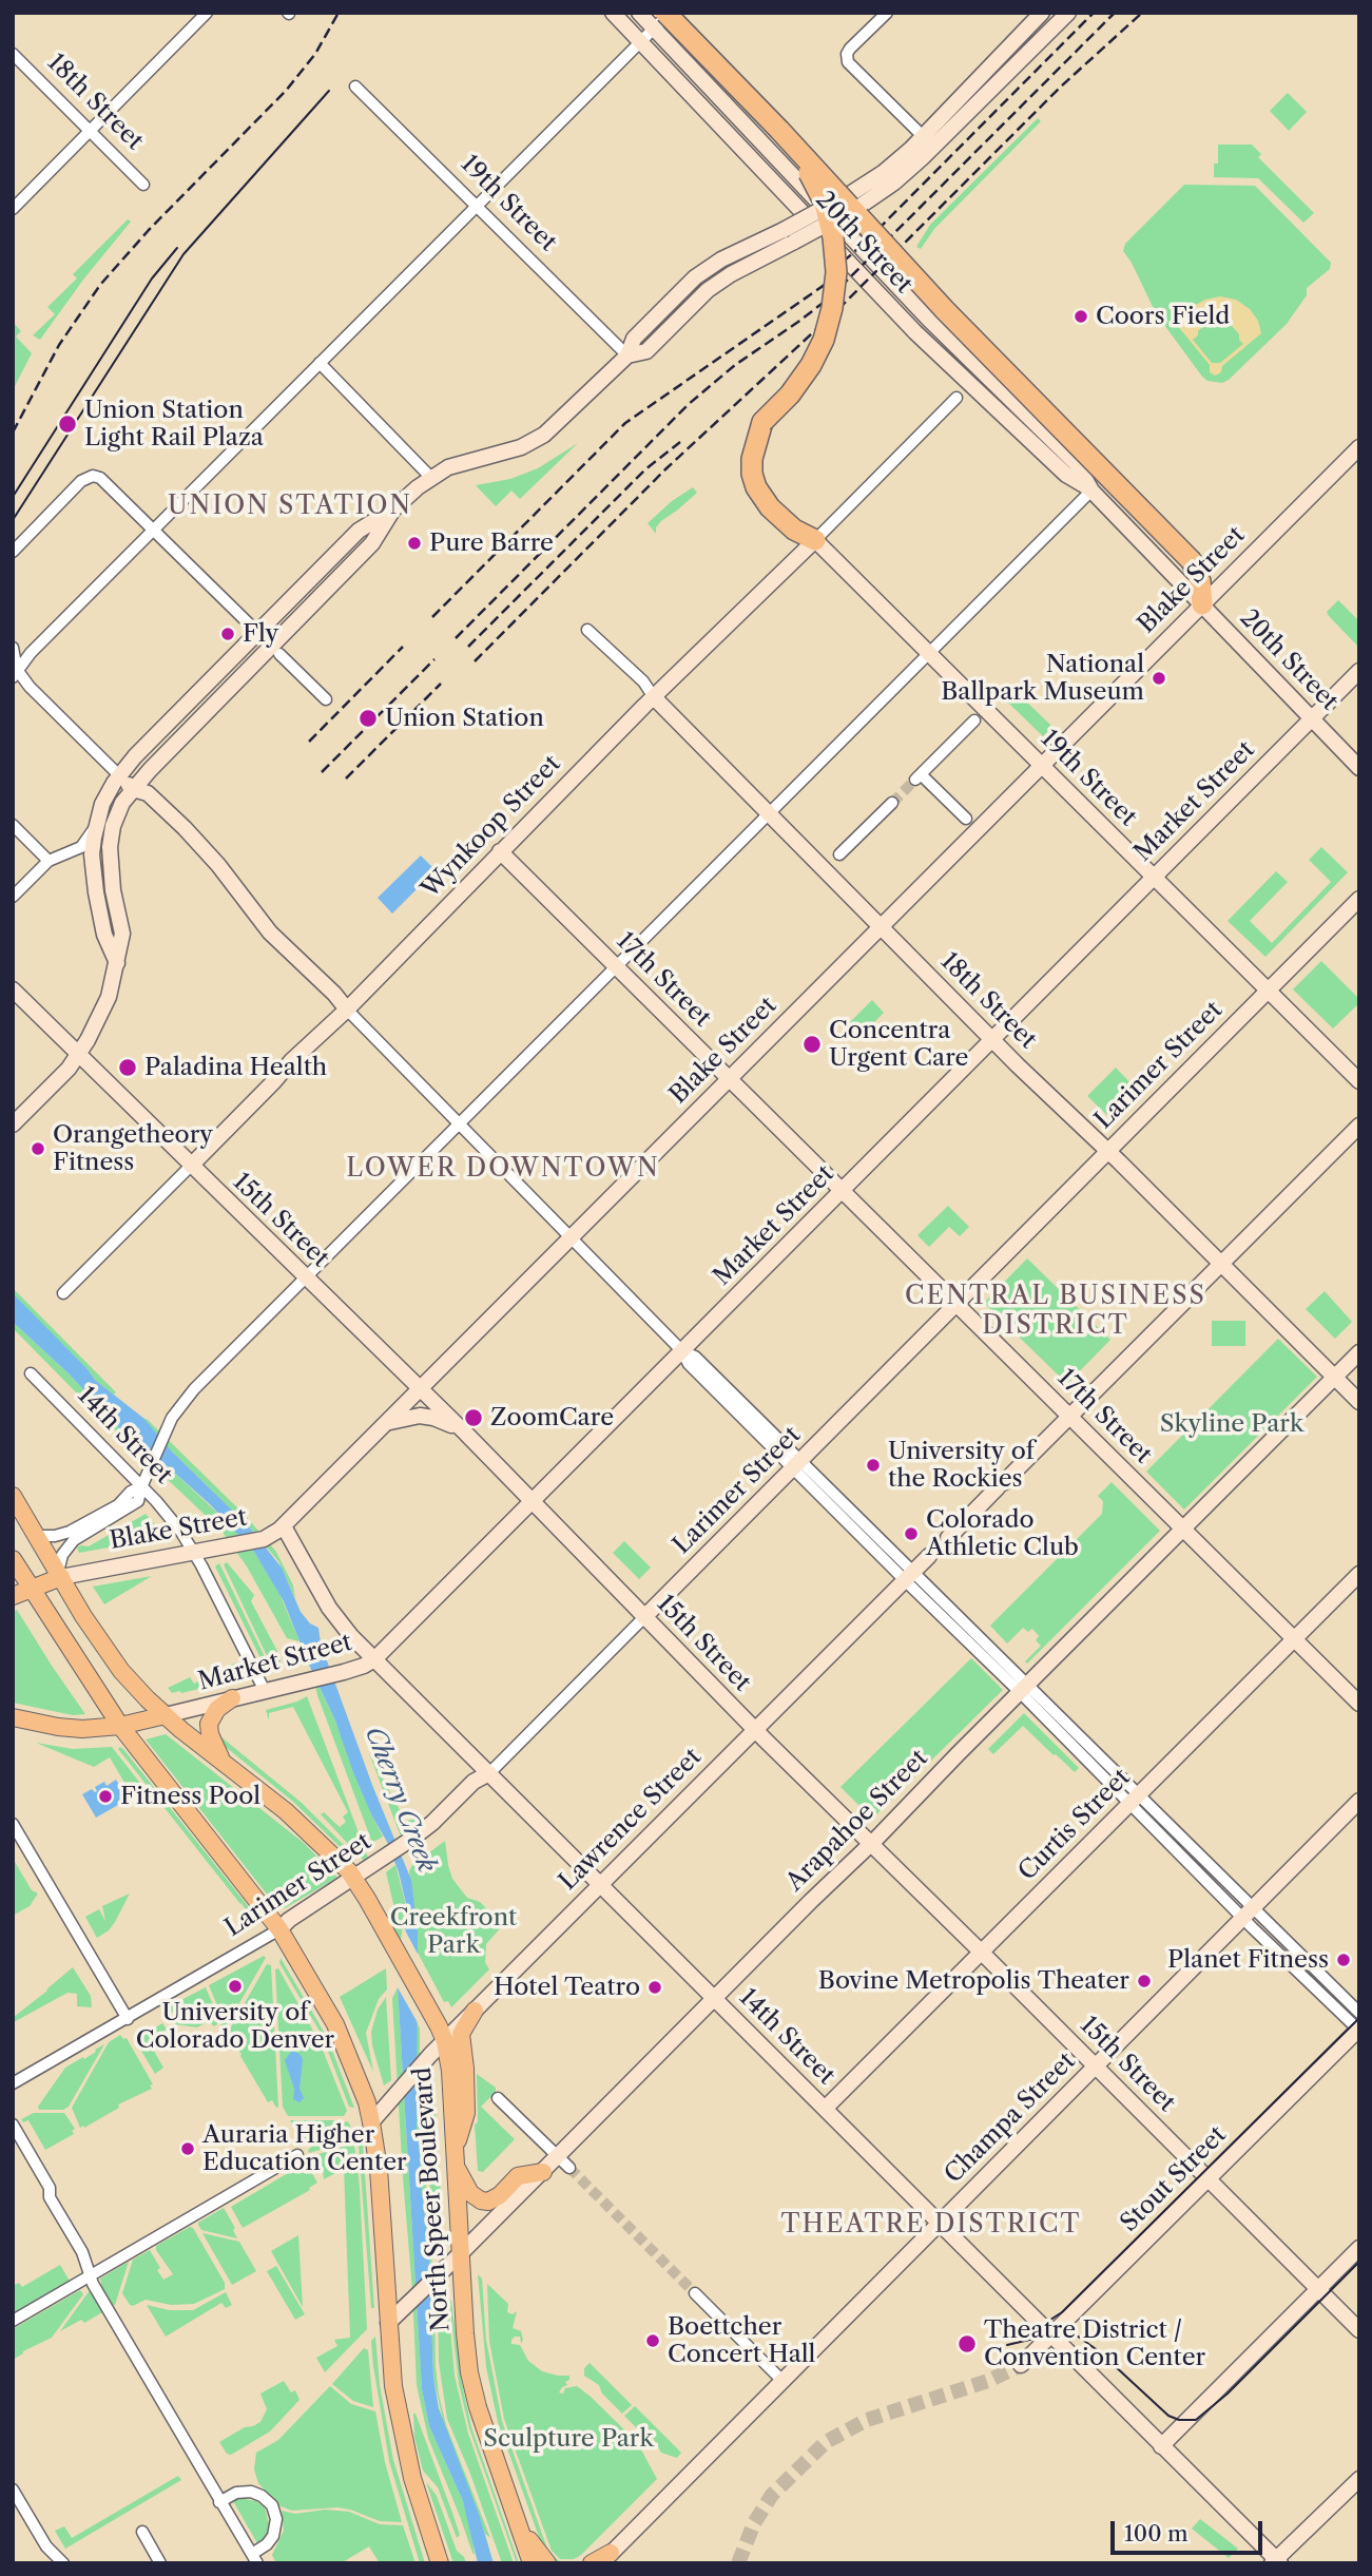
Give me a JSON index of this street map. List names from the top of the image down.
{
  "streets": {
    "main road": [
      "18th Street",
      "19th Street",
      "20th Street",
      "Blake Street",
      "Market Street",
      "Wynkoop Street",
      "17th Street",
      "Larimer Street",
      "15th Street",
      "14th Street",
      "Lawrence Street",
      "Arapahoe Street",
      "Curtis Street",
      "Champa Street",
      "Stout Street",
      "North Speer Boulevard"
    ]
  },
  "crossings": [
    ["18th Street", "Blake Street"],
    ["18th Street", "Market Street"],
    ["18th Street", "Wynkoop Street"],
    ["18th Street", "Larimer Street"],
    ["18th Street", "Arapahoe Street"],
    ["19th Street", "Blake Street"],
    ["19th Street", "Market Street"],
    ["19th Street", "Wynkoop Street"],
    ["19th Street", "Larimer Street"],
    ["20th Street", "Blake Street"],
    ["20th Street", "Market Street"],
    ["Blake Street", "17th Street"],
    ["Blake Street", "15th Street"],
    ["Blake Street", "14th Street"],
    ["Blake Street", "North Speer Boulevard"],
    ["Market Street", "17th Street"],
    ["Market Street", "15th Street"],
    ["Market Street", "14th Street"],
    ["Market Street", "North Speer Boulevard"],
    ["Wynkoop Street", "17th Street"],
    ["Wynkoop Street", "15th Street"],
    ["17th Street", "Larimer Street"],
    ["17th Street", "Arapahoe Street"],
    ["17th Street", "Curtis Street"],
    ["Larimer Street", "15th Street"],
    ["Larimer Street", "14th Street"],
    ["Larimer Street", "North Speer Boulevard"],
    ["15th Street", "Lawrence Street"],
    ["15th Street", "Arapahoe Street"],
    ["15th Street", "Curtis Street"],
    ["15th Street", "Champa Street"],
    ["15th Street", "Stout Street"],
    ["14th Street", "Lawrence Street"],
    ["14th Street", "Arapahoe Street"],
    ["14th Street", "Curtis Street"],
    ["14th Street", "Champa Street"],
    ["14th Street", "Stout Street"],
    ["Lawrence Street", "North Speer Boulevard"],
    ["Arapahoe Street", "North Speer Boulevard"]
  ],
  "districts": [
    "UNION STATION",
    "LOWER DOWNTOWN",
    "CENTRAL BUSINESS DISTRICT",
    "THEATRE DISTRICT"
  ],
  "water": ["Cherry Creek"],
  "parks": ["Skyline Park", "Creekfront Park", "Sculpture Park"],
  "places": [
    "Coors Field",
    "Union Station Light Rail Plaza",
    "Pure Barre",
    "Fly",
    "National Ballpark Museum",
    "Union Station",
    "Concentra Urgent Care",
    "Paladina Health",
    "Orangetheory Fitness",
    "ZoomCare",
    "University of the Rockies",
    "Colorado Athletic Club",
    "Fitness Pool",
    "Planet Fitness",
    "Bovine Metropolis Theater",
    "University of Colorado Denver",
    "Hotel Teatro",
    "Auraria Higher Education Center",
    "Boettcher Concert Hall",
    "Theatre District / Convention Center"
  ],
  "scale_bar": "100 m"
}
